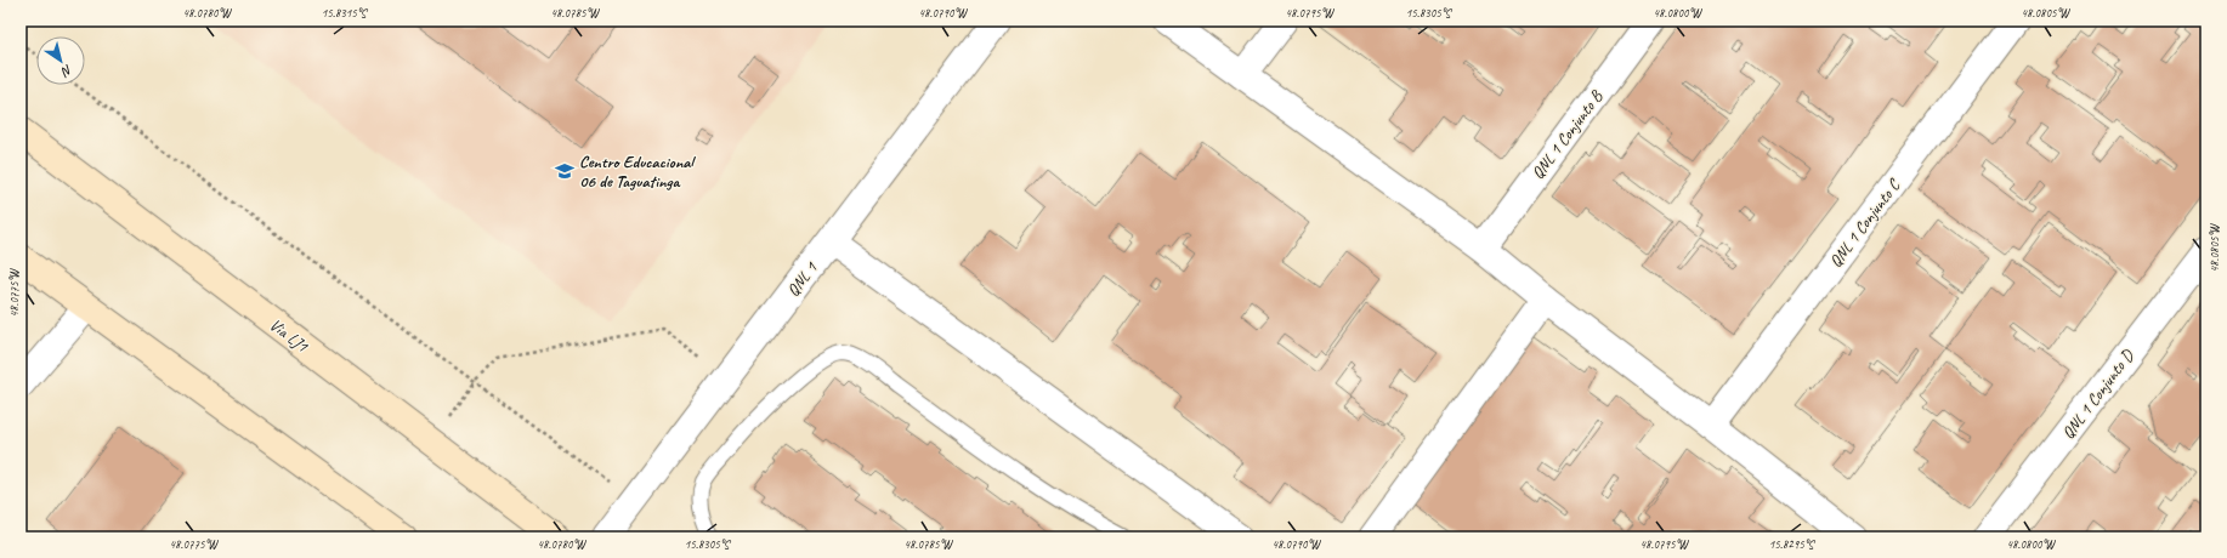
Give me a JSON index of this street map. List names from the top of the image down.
{
  "streets": {
    "main road": ["Via LJ1"],
    "street": [
      "QNL 1 Conjunto B",
      "QNL 1 Conjunto C",
      "QNL 1",
      "QNL 1 Conjunto D"
    ]
  },
  "places": {
    "school or university": ["Centro Educacional 06 de Taguatinga"]
  },
  "north": "bottom right",
  "coordinates": [
    "48.0780°W",
    "15.8315°S",
    "48.0785°W",
    "48.0790°W",
    "48.0795°W",
    "15.8305°S",
    "48.0800°W",
    "48.0805°W",
    "48.0775°W",
    "15.8295°S"
  ]
}
